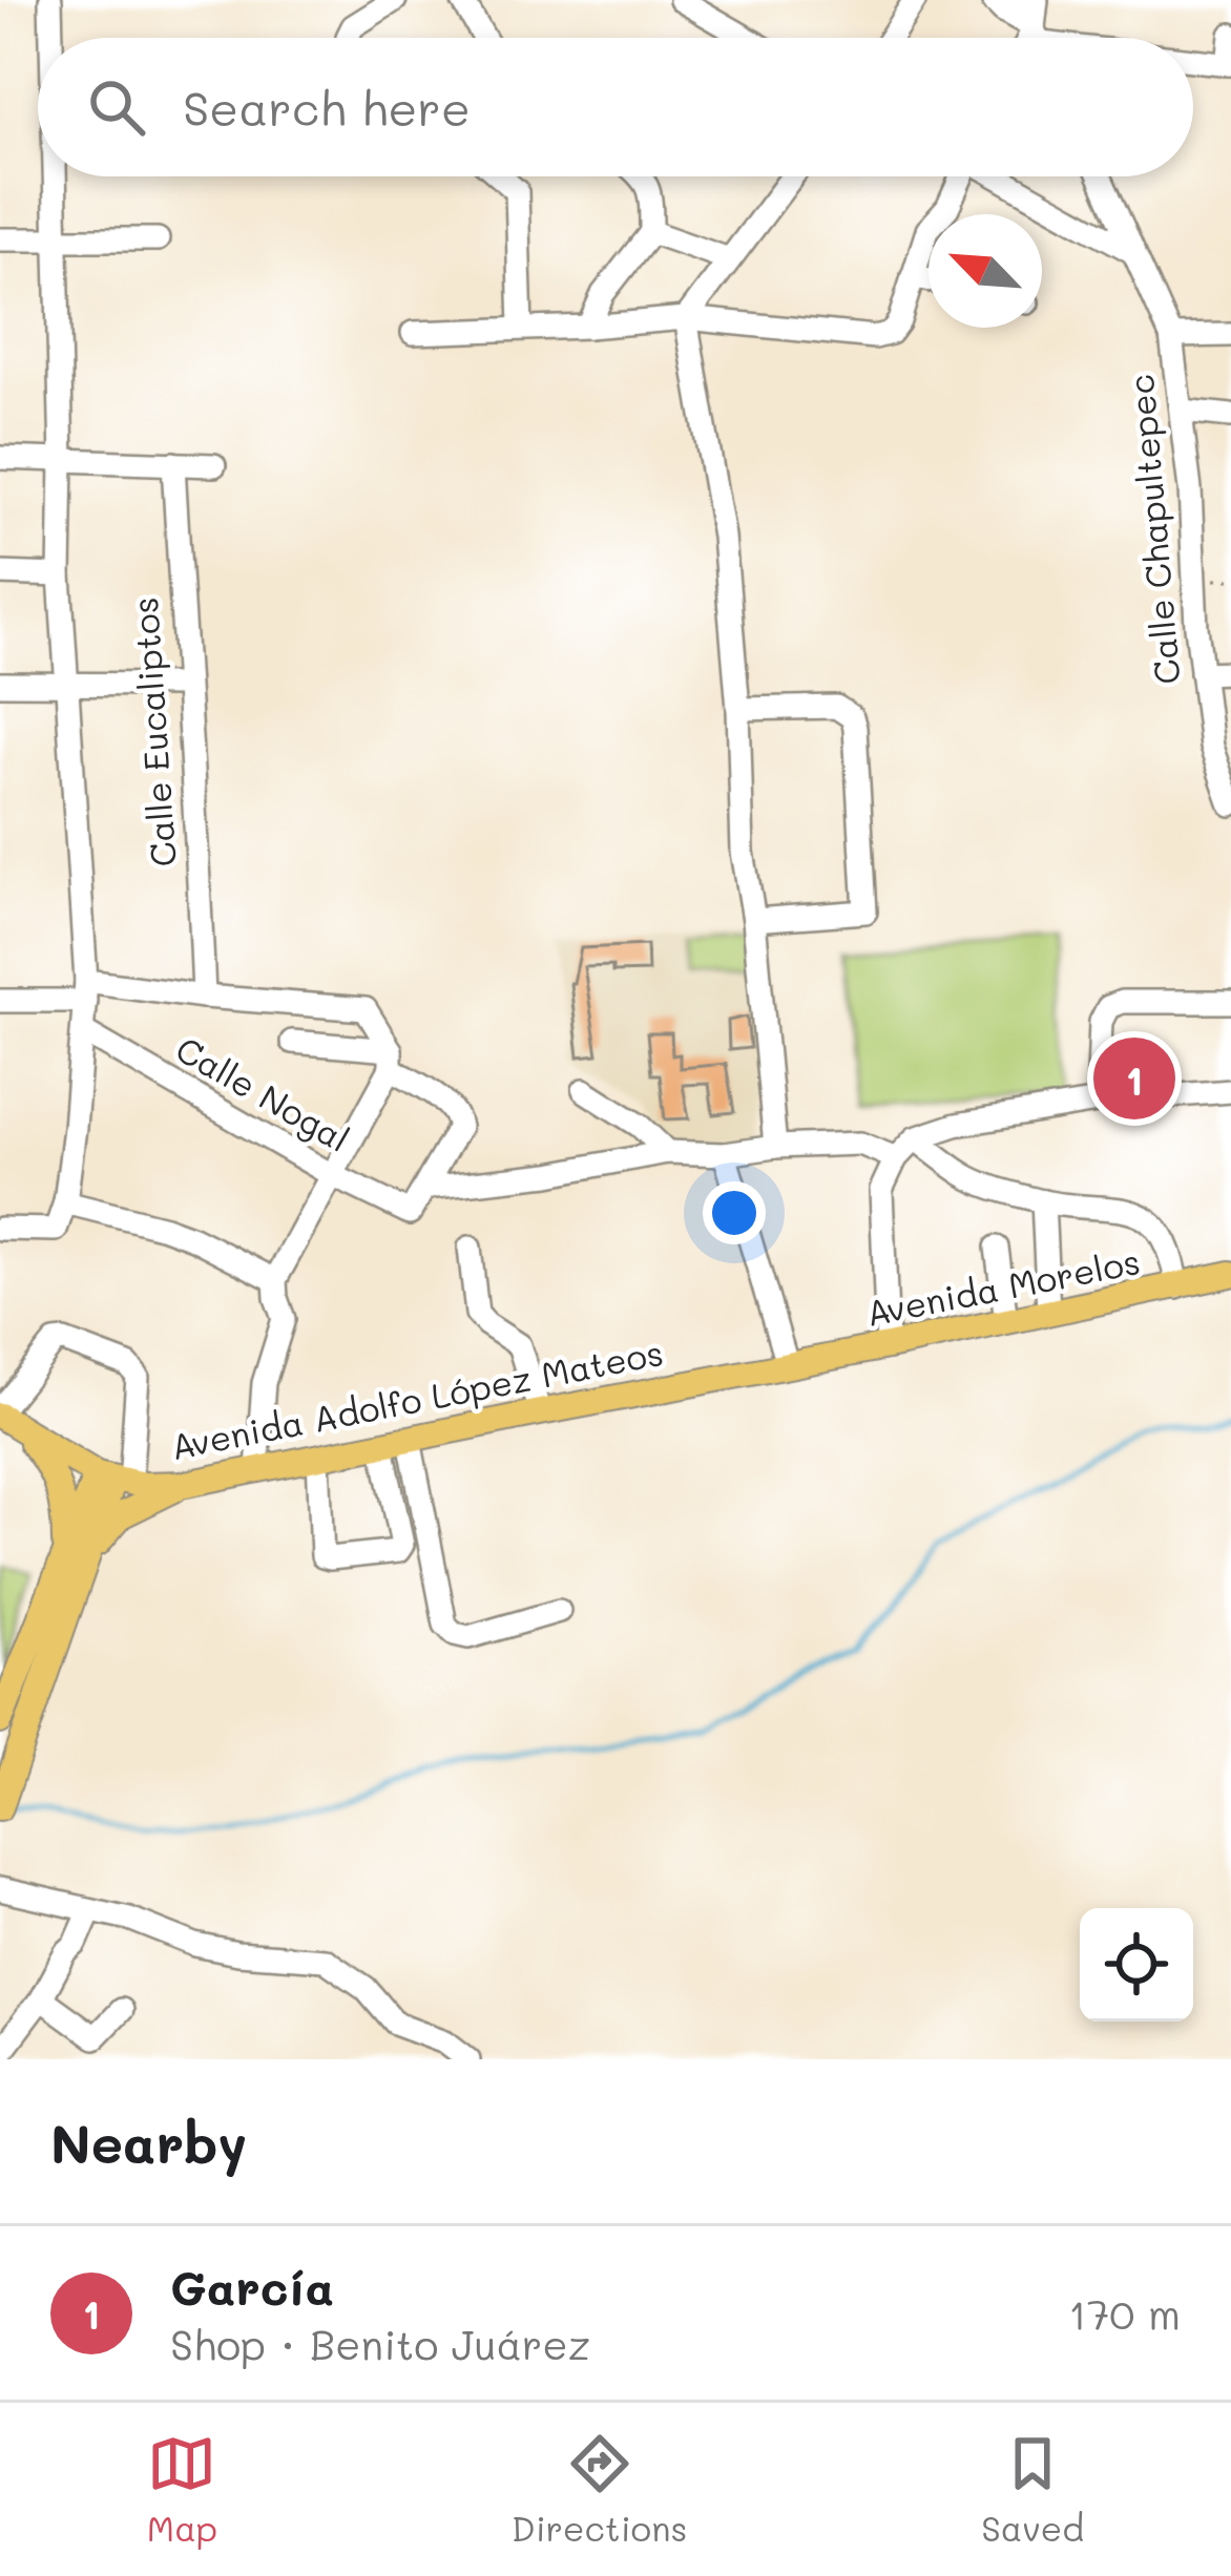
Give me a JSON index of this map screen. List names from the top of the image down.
{
  "streets": {
    "main road": ["Avenida Morelos", "Avenida Adolfo López Mateos"],
    "street": ["Calle Chapultepec", "Calle Eucaliptos", "Calle Nogal"]
  },
  "crossings": [
    ["Avenida Morelos", "Avenida Adolfo López Mateos"]
  ],
  "north": "top left",
  "page": {
    "search": "Search here",
    "pins": "1",
    "heading": "Nearby",
    "list": [
      {
        "mark": "1",
        "name": "García",
        "note": "Shop · Benito Juárez",
        "value": "170 m"
      }
    ],
    "nav": ["Map", "Directions", "Saved"]
  }
}
